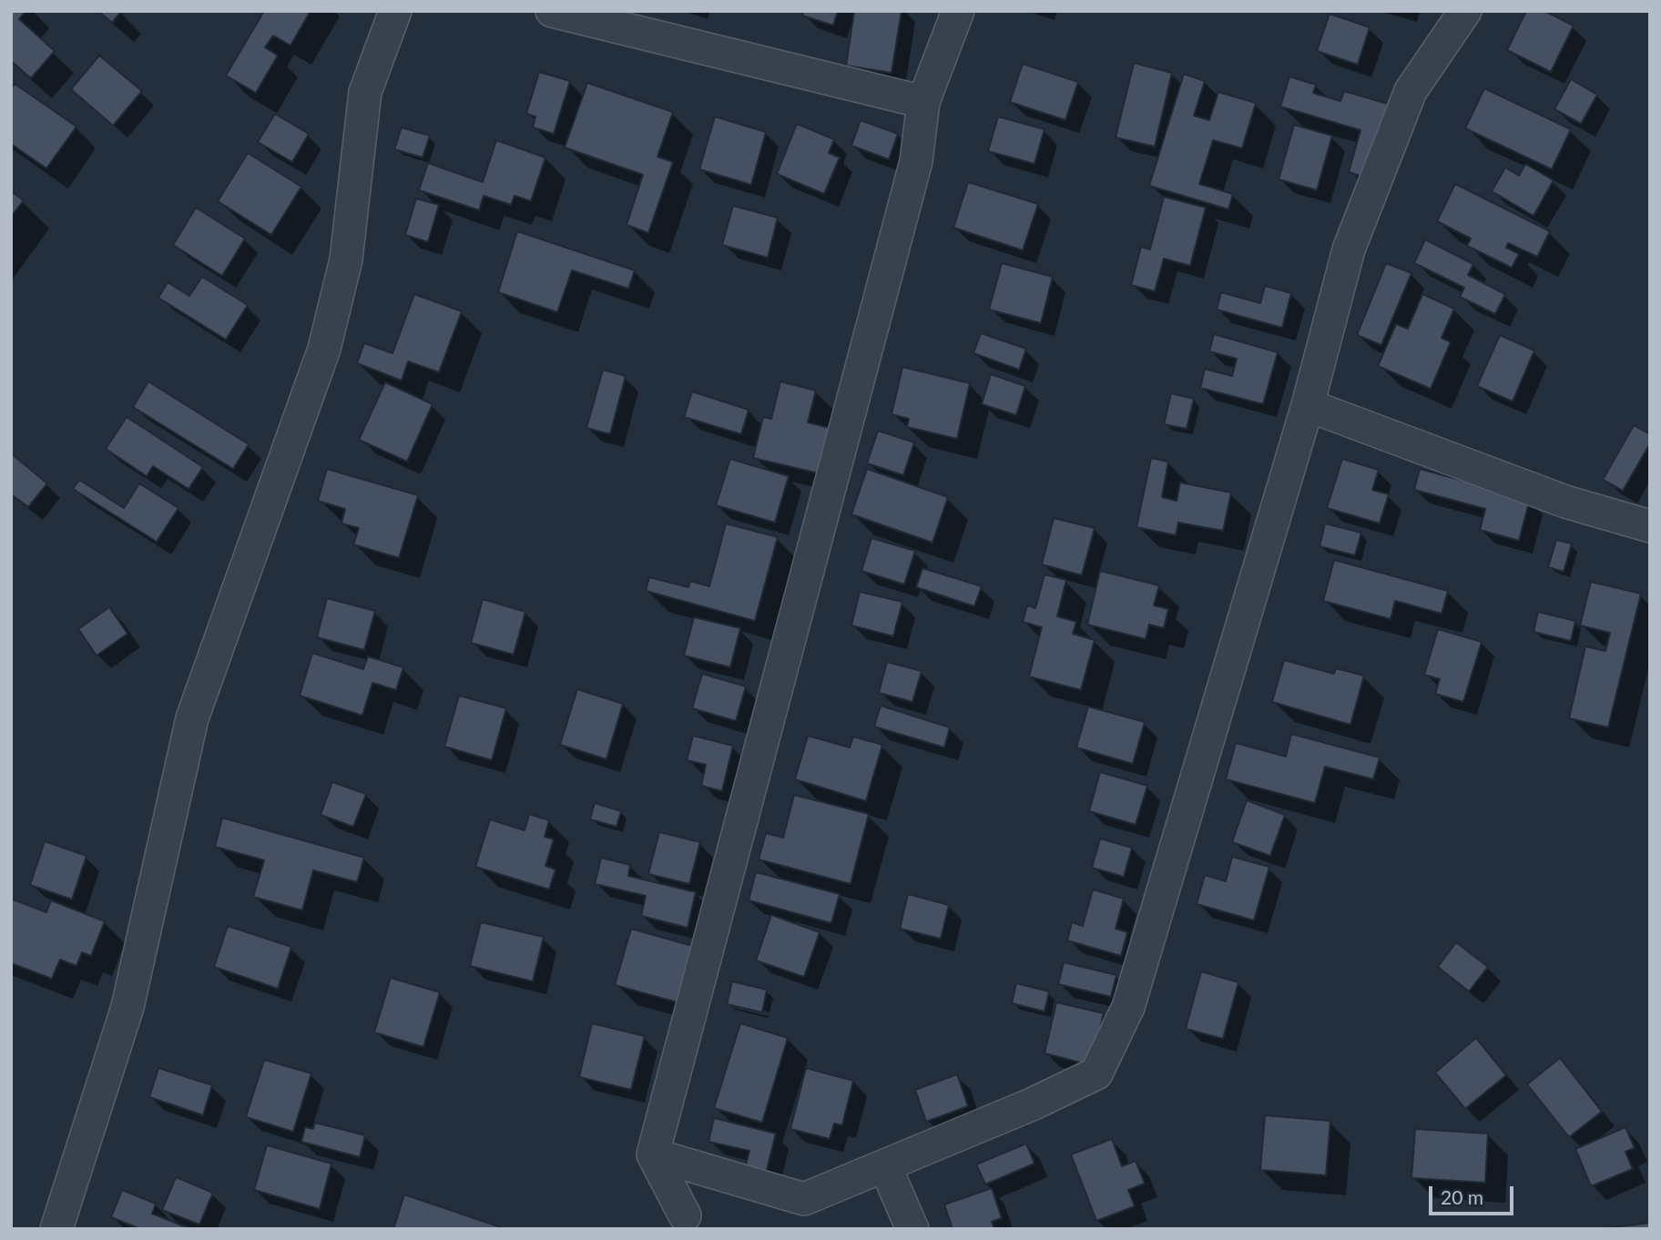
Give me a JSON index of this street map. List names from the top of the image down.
{
  "scale_bar": "20 m"
}
